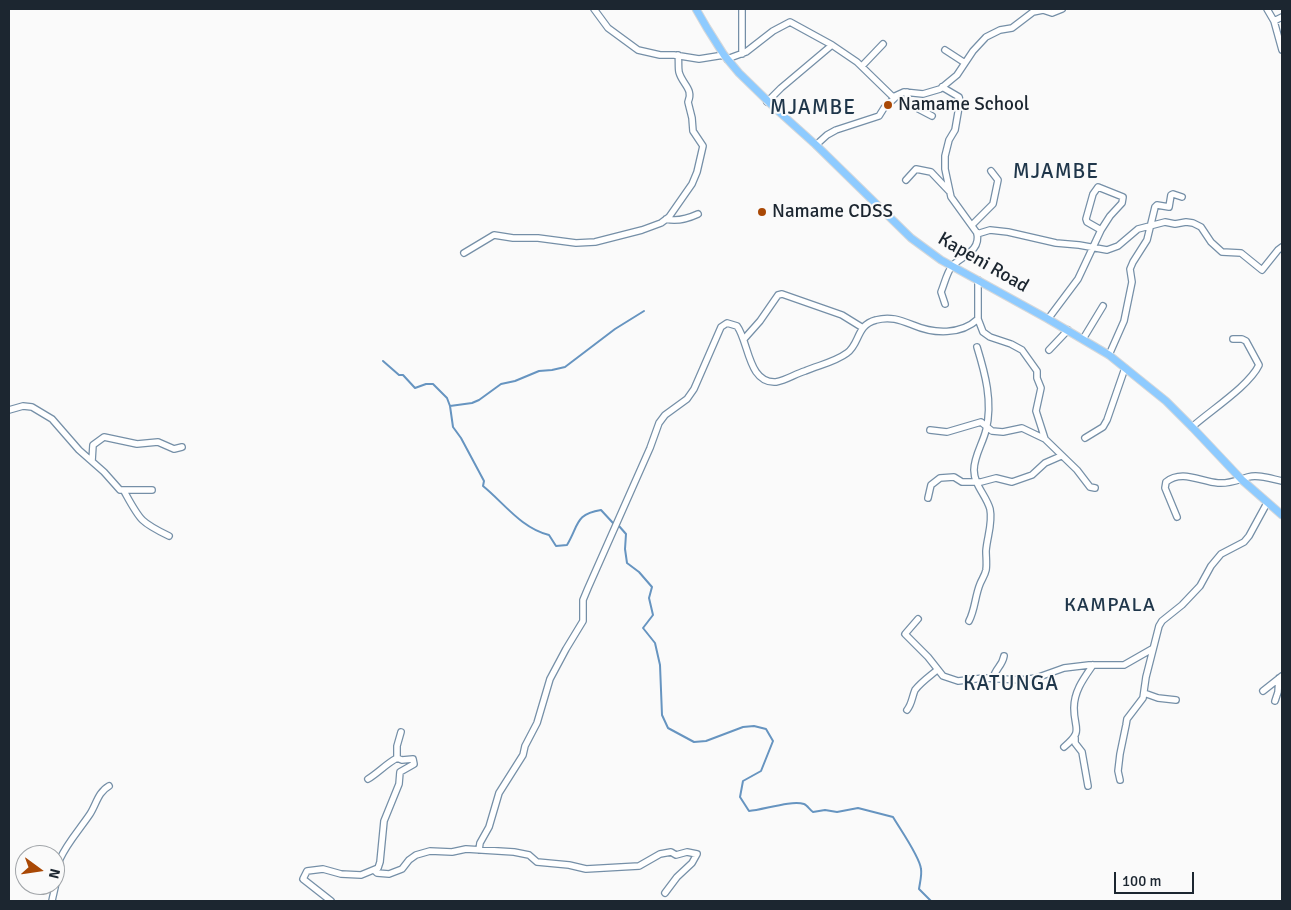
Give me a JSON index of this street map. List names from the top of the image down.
{
  "streets": {
    "main road": ["Kapeni Road"]
  },
  "districts": [
    "MJAMBE",
    "MJAMBE",
    "KAMPALA",
    "KATUNGA"
  ],
  "places": ["Namame School", "Namame CDSS"],
  "scale_bar": "100 m",
  "north": "right"
}
